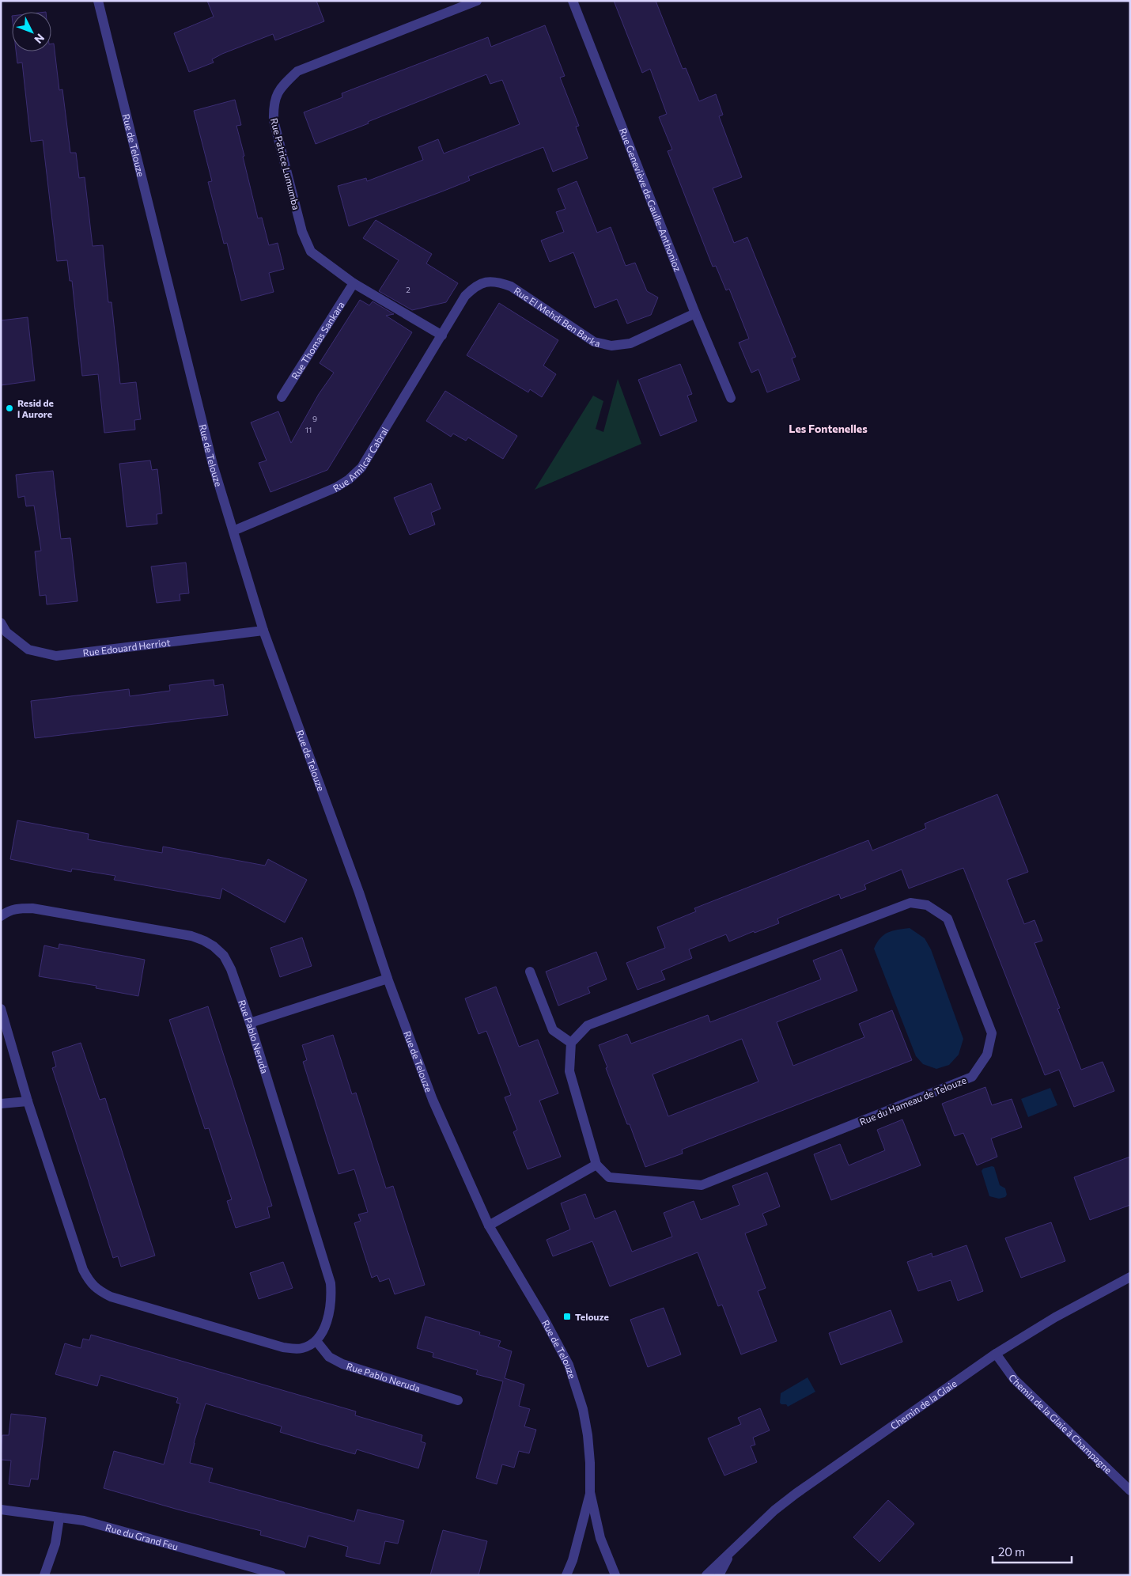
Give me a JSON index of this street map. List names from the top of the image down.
{
  "streets": {
    "street": [
      "Rue de Telouze",
      "Rue Patrice Lumumba",
      "Rue Geneviève de Gaulle-Anthonioz",
      "Rue El Mehdi Ben Barka",
      "Rue Thomas Sankara",
      "Rue Amilcar Cabral",
      "Rue Edouard Herriot",
      "Rue Pablo Neruda",
      "Rue du Hameau de Telouze",
      "Chemin de la Glaie",
      "Chemin de la Glaie à Champagne",
      "Rue du Grand Feu"
    ]
  },
  "crossings": [
    ["Rue de Telouze", "Rue Amilcar Cabral"],
    ["Rue de Telouze", "Rue Edouard Herriot"],
    ["Rue Patrice Lumumba", "Rue El Mehdi Ben Barka"],
    ["Rue Patrice Lumumba", "Rue Thomas Sankara"],
    ["Rue Patrice Lumumba", "Rue Amilcar Cabral"],
    ["Rue Geneviève de Gaulle-Anthonioz", "Rue El Mehdi Ben Barka"],
    ["Rue El Mehdi Ben Barka", "Rue Amilcar Cabral"],
    ["Chemin de la Glaie", "Chemin de la Glaie à Champagne"]
  ],
  "districts": ["Les Fontenelles"],
  "places": {
    "other": ["Resid de l Aurore"],
    "transit": ["Telouze"]
  },
  "house_numbers": ["2", "9", "11"],
  "scale_bar": "20 m",
  "north": "bottom right"
}
